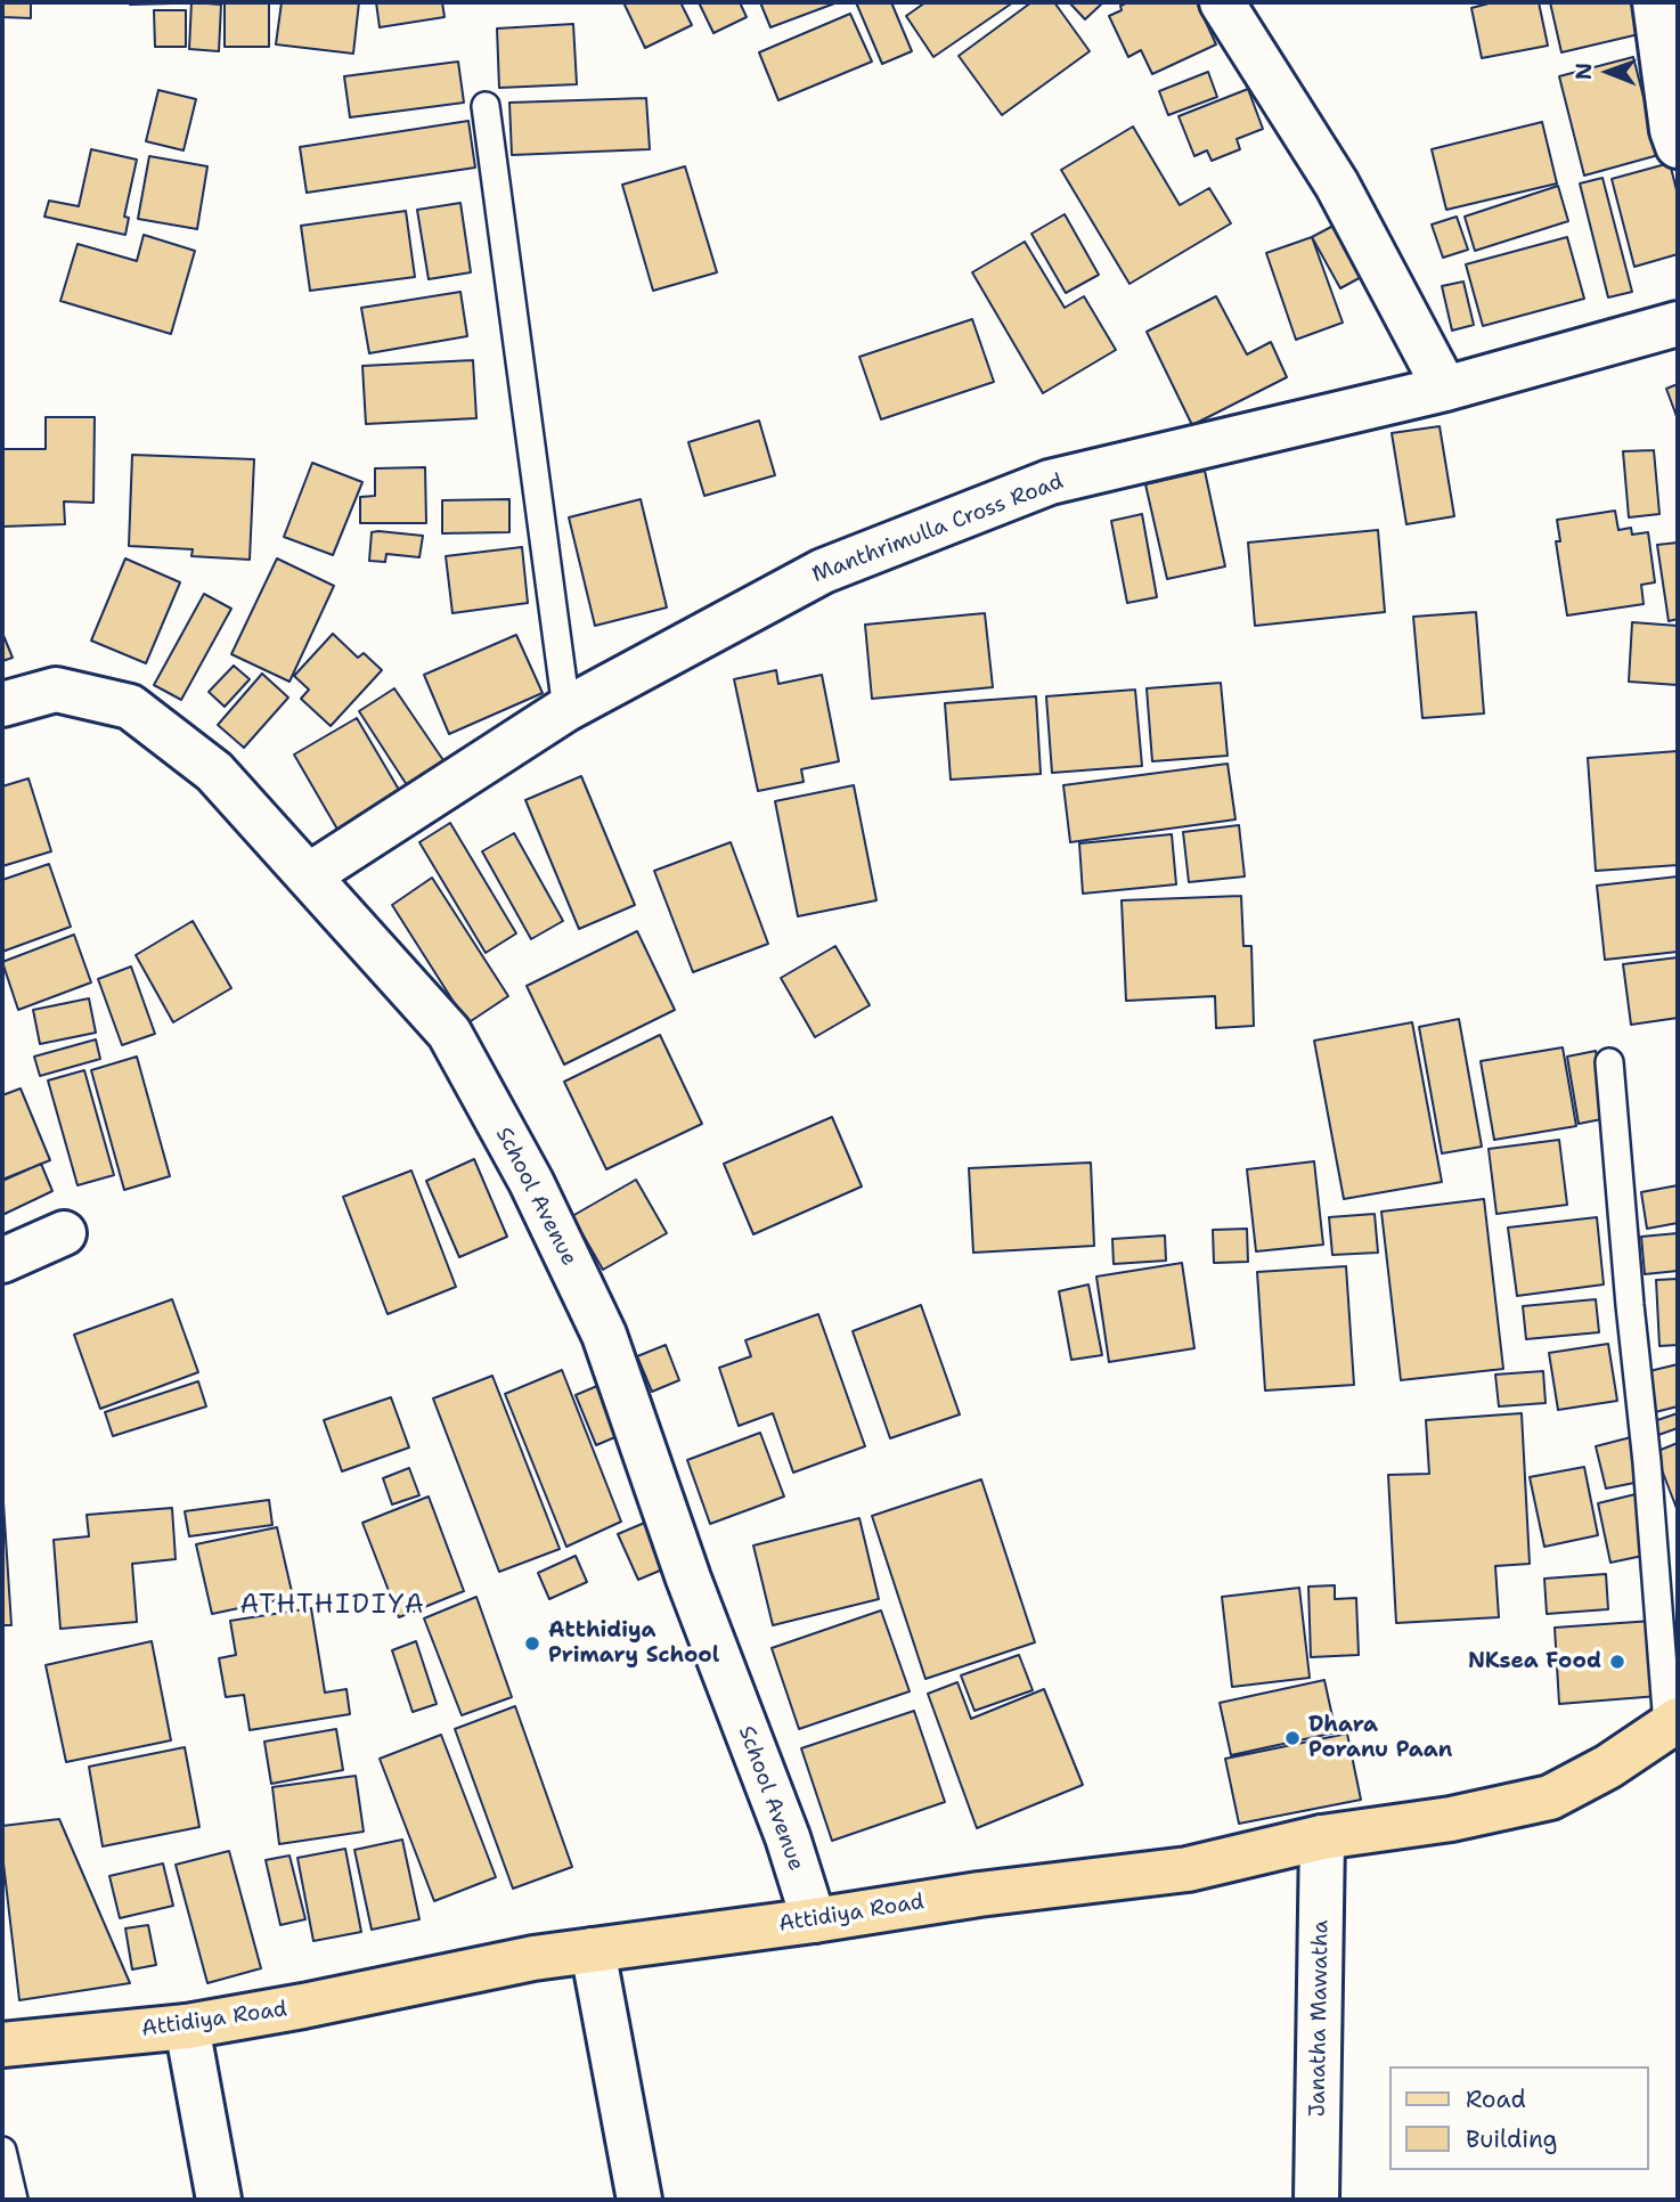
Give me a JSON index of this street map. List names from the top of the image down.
{
  "streets": {
    "main road": ["Attidiya Road"],
    "street": ["Manthrimulla Cross Road", "School Avenue", "Janatha Mawatha"]
  },
  "crossings": [
    ["Manthrimulla Cross Road", "School Avenue"],
    ["School Avenue", "Attidiya Road"],
    ["Attidiya Road", "Janatha Mawatha"]
  ],
  "districts": ["ATHTHIDIYA"],
  "places": ["Atthidiya Primary School", "NKsea Food", "Dhara Poranu Paan"],
  "legend": ["Road", "Building"],
  "north": "left"
}
